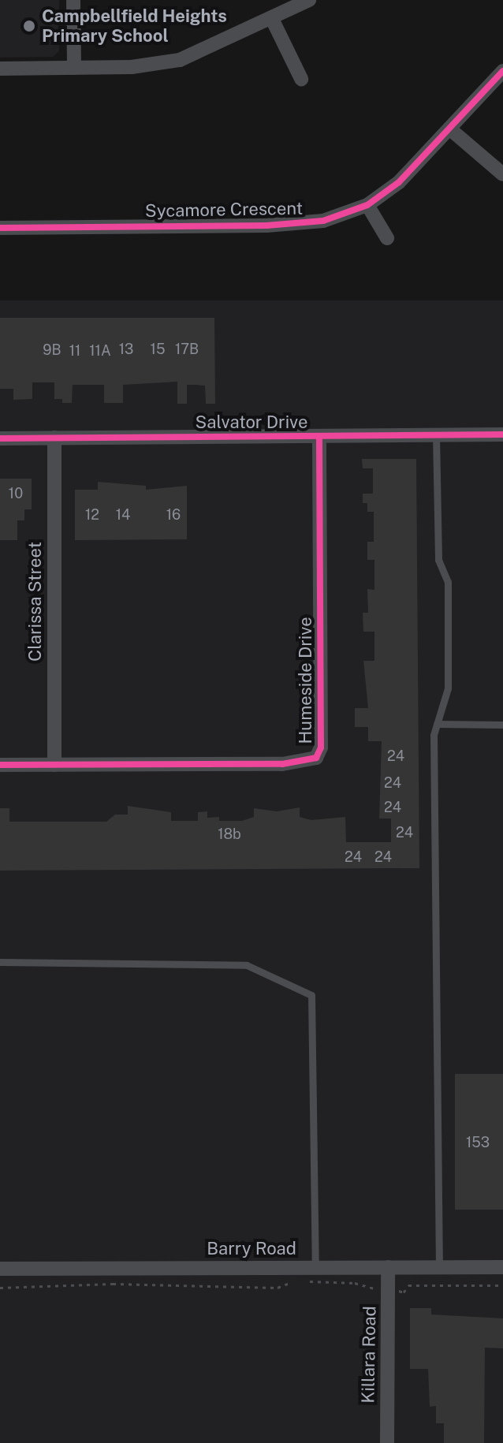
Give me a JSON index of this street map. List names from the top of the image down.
{
  "streets": {
    "street": [
      "Sycamore Crescent",
      "Salvator Drive",
      "Clarissa Street",
      "Humeside Drive",
      "Barry Road",
      "Killara Road"
    ]
  },
  "crossings": [
    ["Salvator Drive", "Clarissa Street"],
    ["Salvator Drive", "Humeside Drive"],
    ["Clarissa Street", "Humeside Drive"],
    ["Barry Road", "Killara Road"]
  ],
  "places": ["Campbellfield Heights Primary School"],
  "house_numbers": [
    "13",
    "15",
    "17B",
    "9B",
    "11",
    "11A",
    "10",
    "12",
    "14",
    "16",
    "24",
    "24",
    "24",
    "24",
    "18b",
    "24",
    "24",
    "153"
  ]
}
